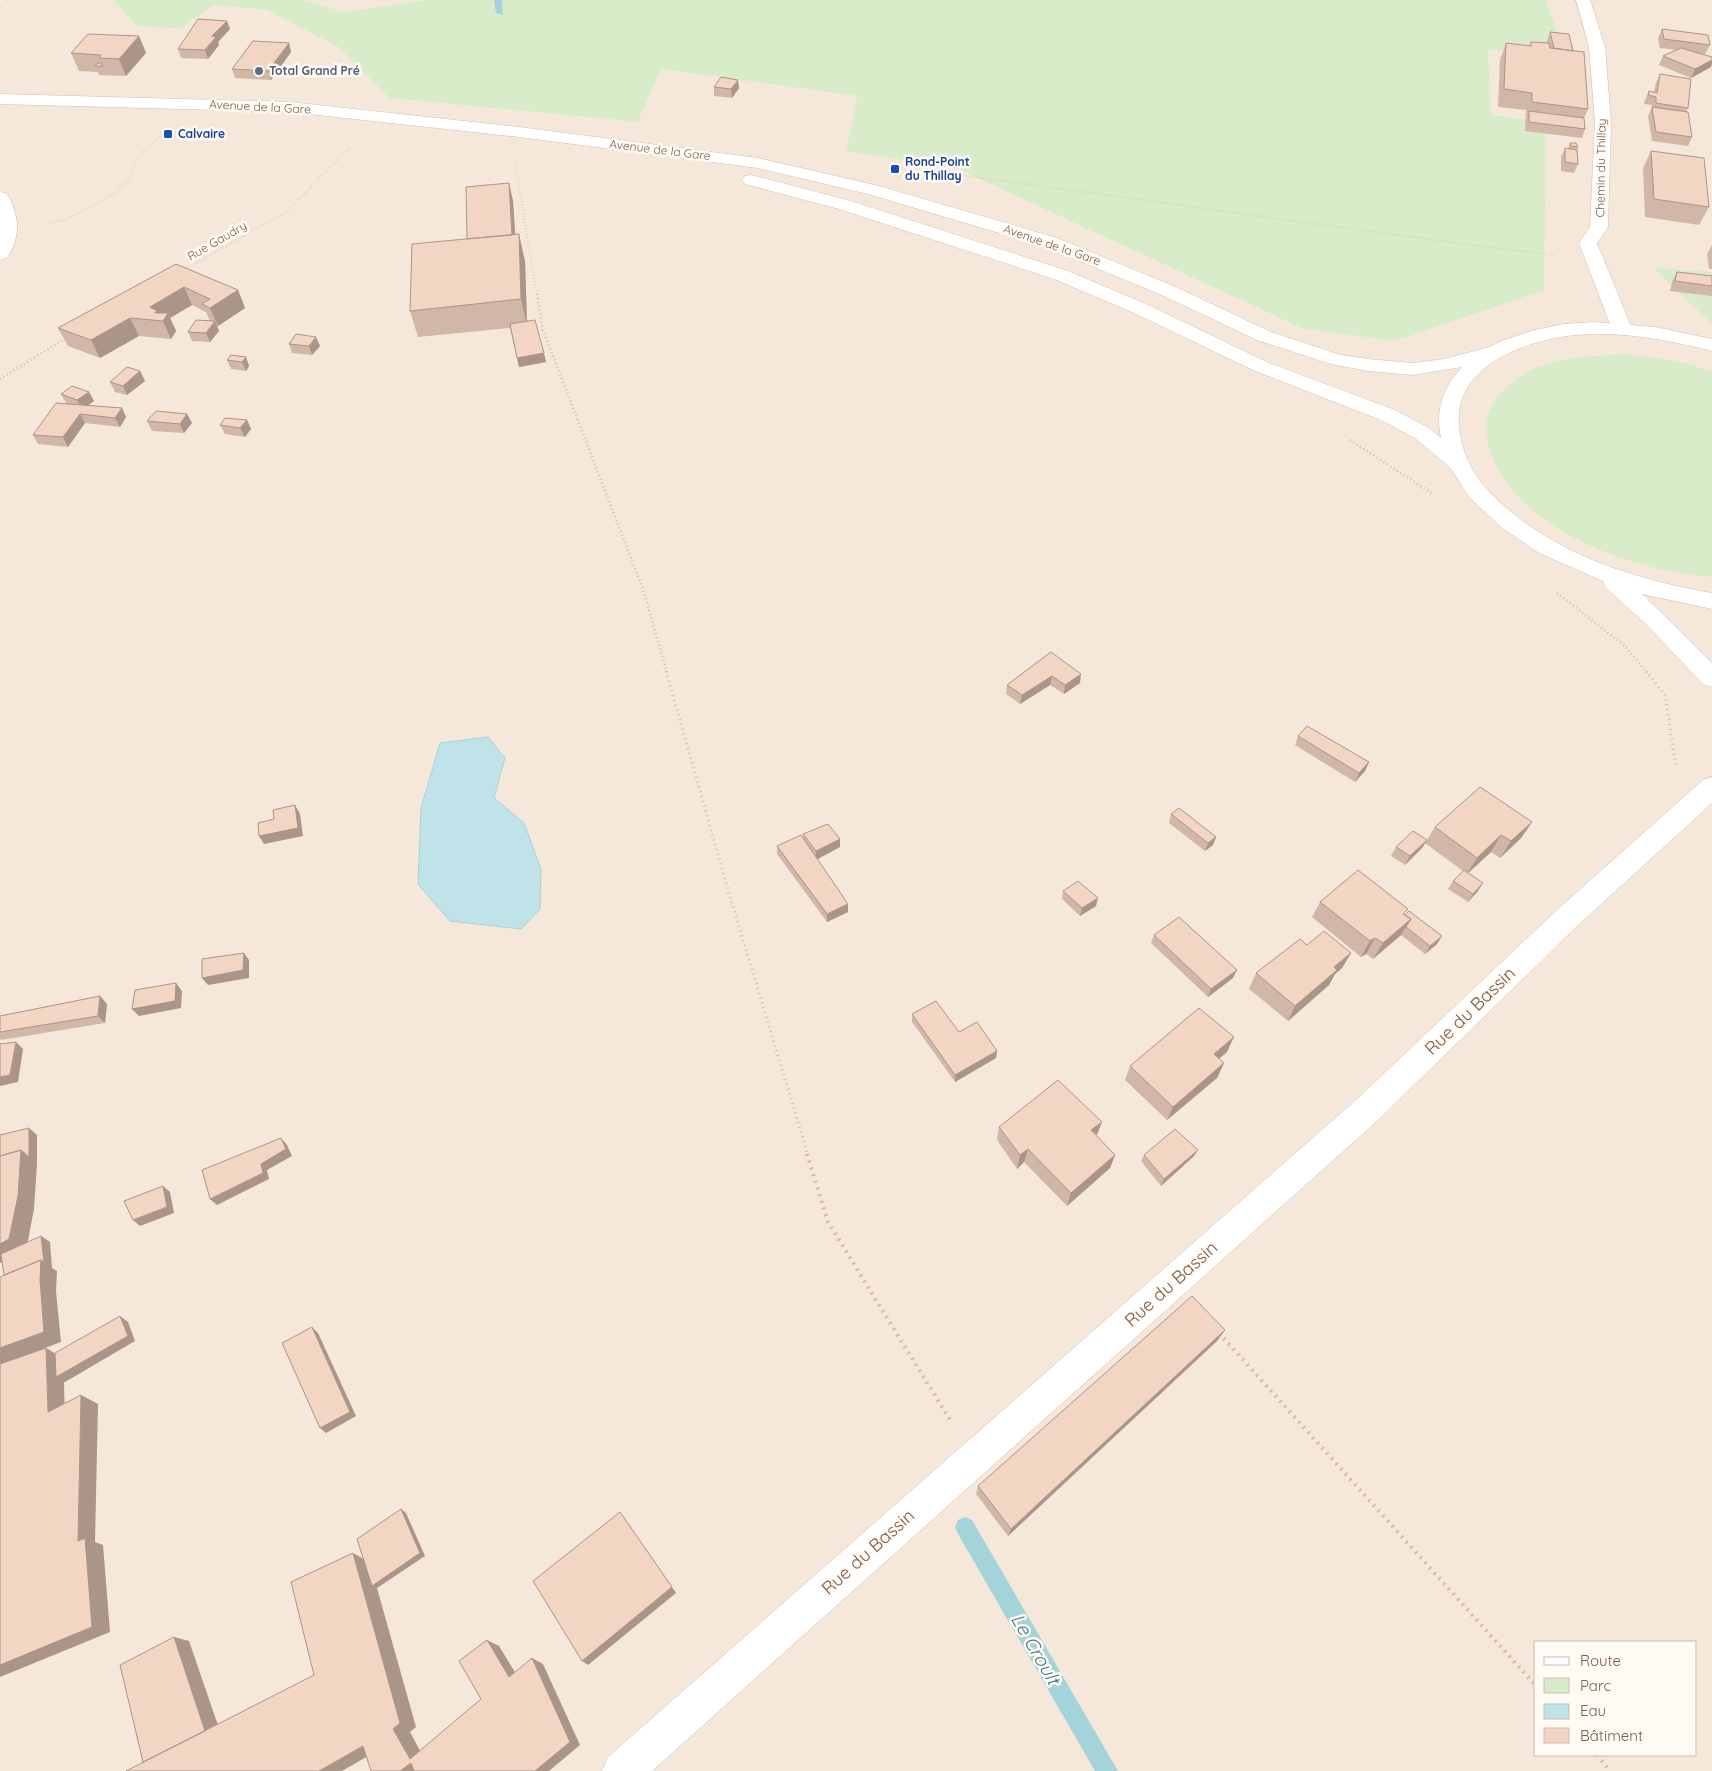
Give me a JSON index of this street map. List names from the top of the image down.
{
  "streets": {
    "main road": ["Avenue de la Gare", "Chemin du Thillay", "Rue du Bassin"],
    "path": ["Rue Gaudry"]
  },
  "crossings": [
    ["Avenue de la Gare", "Rue Gaudry"]
  ],
  "water": ["Le Croult"],
  "places": {
    "other": ["Total Grand Pré"],
    "transit": ["Calvaire", "Rond-Point du Thillay"]
  },
  "legend": [
    "Route",
    "Parc",
    "Eau",
    "Bâtiment"
  ]
}
